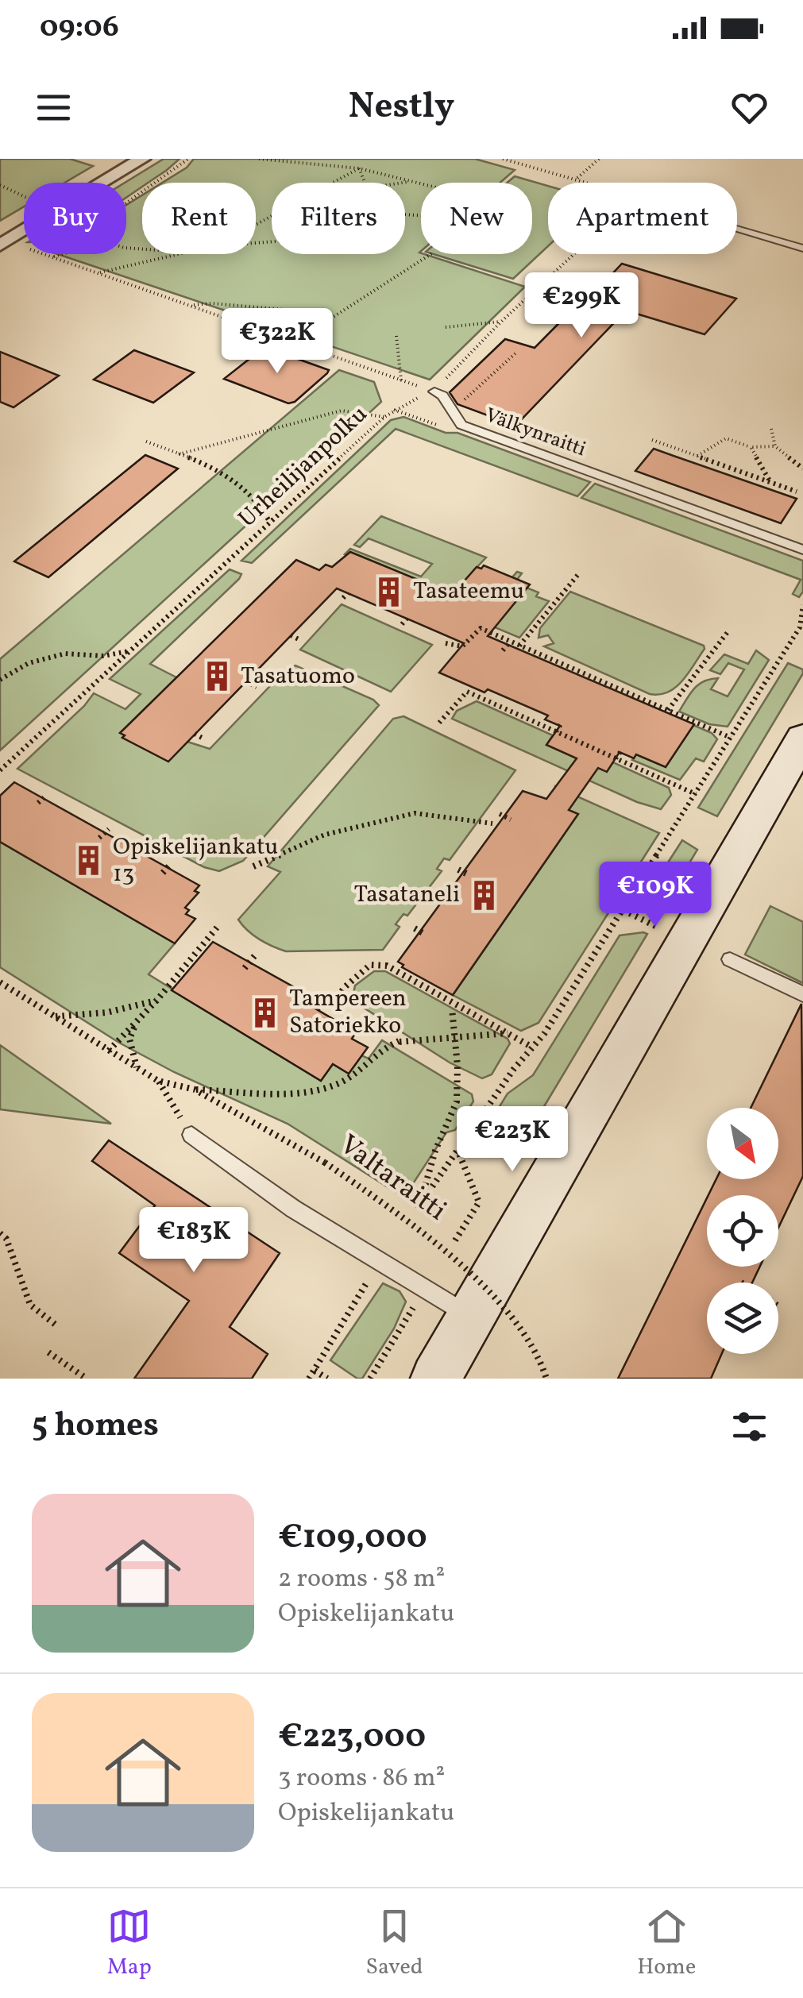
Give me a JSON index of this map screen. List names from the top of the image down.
{
  "streets": {
    "lane": ["Välkynraitti"],
    "path": ["Urheilijanpolku", "Valtaraitti"]
  },
  "crossings": [
    ["Välkynraitti", "Urheilijanpolku"]
  ],
  "places": {
    "building": [
      "Tasateemu",
      "Tasatuomo",
      "Opiskelijankatu 13",
      "Tasataneli",
      "Tampereen Satoriekko"
    ]
  },
  "north": "bottom right",
  "page": {
    "status": "09:06",
    "header": "Nestly",
    "chip": [
      "Buy",
      "Rent",
      "Filters",
      "New",
      "Apartment"
    ],
    "price": [
      "€299K",
      "€322K",
      "€109K",
      "€223K",
      "€183K"
    ],
    "heading": "5 homes",
    "list": [
      {
        "name": "€109,000",
        "note": "2 rooms · 58 m² · Opiskelijankatu"
      },
      {
        "name": "€223,000",
        "note": "3 rooms · 86 m² · Opiskelijankatu"
      }
    ],
    "tabs": ["Map", "Saved", "Home"]
  }
}
